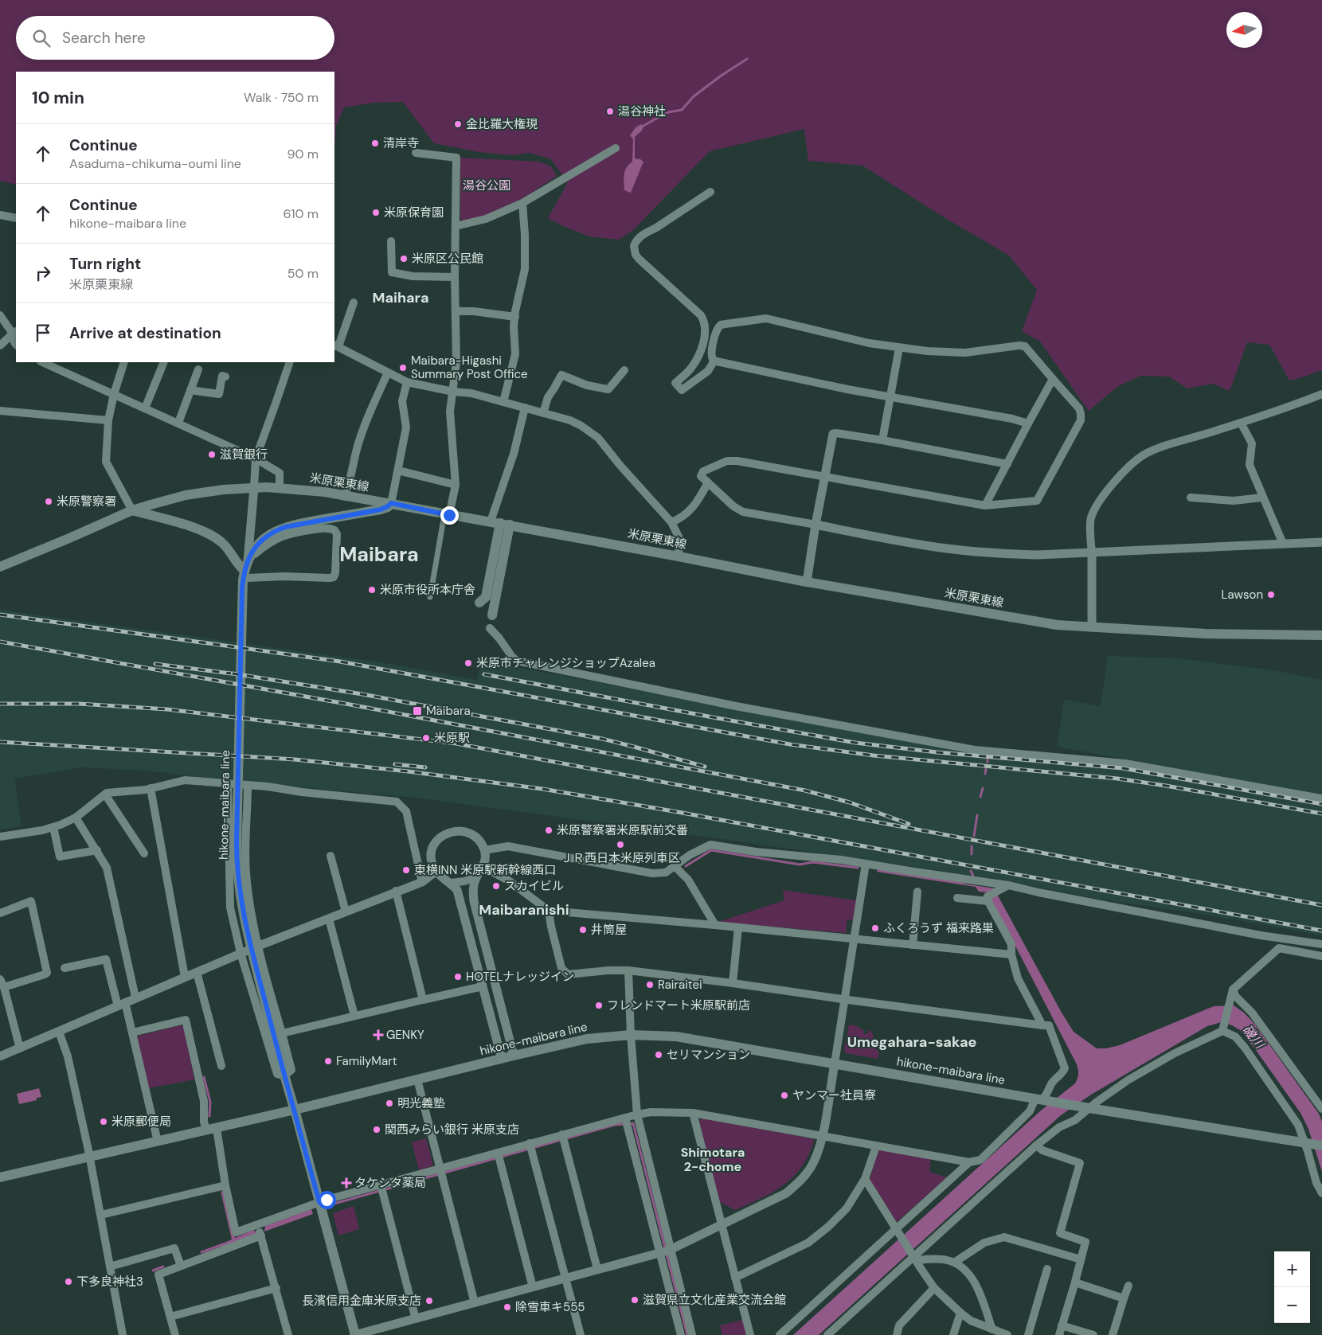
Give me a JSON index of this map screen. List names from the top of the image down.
{
  "streets": {
    "main road": ["米原栗東線", "hikone-maibara line"]
  },
  "crossings": [
    ["米原栗東線", "hikone-maibara line"]
  ],
  "districts": [
    "Maihara",
    "Maibara",
    "Maibaranishi",
    "Umegahara-sakae",
    "Shimotara 2-chome"
  ],
  "water": ["磯川"],
  "parks": ["湯谷公園"],
  "places": {
    "other": [
      "湯谷神社",
      "金比羅大権現",
      "清岸寺",
      "米原保育園",
      "米原区公民館",
      "Maibara-Higashi Summary Post Office",
      "滋賀銀行",
      "米原警察署",
      "米原市役所本庁舎",
      "Lawson",
      "米原市チャレンジショップAzalea",
      "米原駅",
      "米原警察署米原駅前交番",
      "ＪＲ西日本米原列車区",
      "東横INN 米原駅新幹線西口",
      "スカイビル",
      "ふくろうず 福来路巣",
      "井筒屋",
      "HOTELナレッジイン",
      "Rairaitei",
      "フレンドマート米原駅前店",
      "セリマンション",
      "FamilyMart",
      "ヤンマー社員寮",
      "明光義塾",
      "米原郵便局",
      "関西みらい銀行 米原支店",
      "下多良神社3",
      "滋賀県立文化産業交流会館",
      "長濱信用金庫米原支店",
      "除雪車キ555"
    ],
    "transit": ["Maibara"],
    "health": ["GENKY", "タケシタ薬局"]
  },
  "north": "left",
  "page": {
    "search": "Search here",
    "heading": ["10 min", "Walk · 750 m"],
    "list": [
      ["Continue", "Asaduma-chikuma-oumi line", "90 m"],
      ["Continue", "hikone-maibara line", "610 m"],
      ["Turn right", "米原栗東線", "50 m"],
      "Arrive at destination"
    ],
    "map_buttons": ["+", "−"]
  }
}
